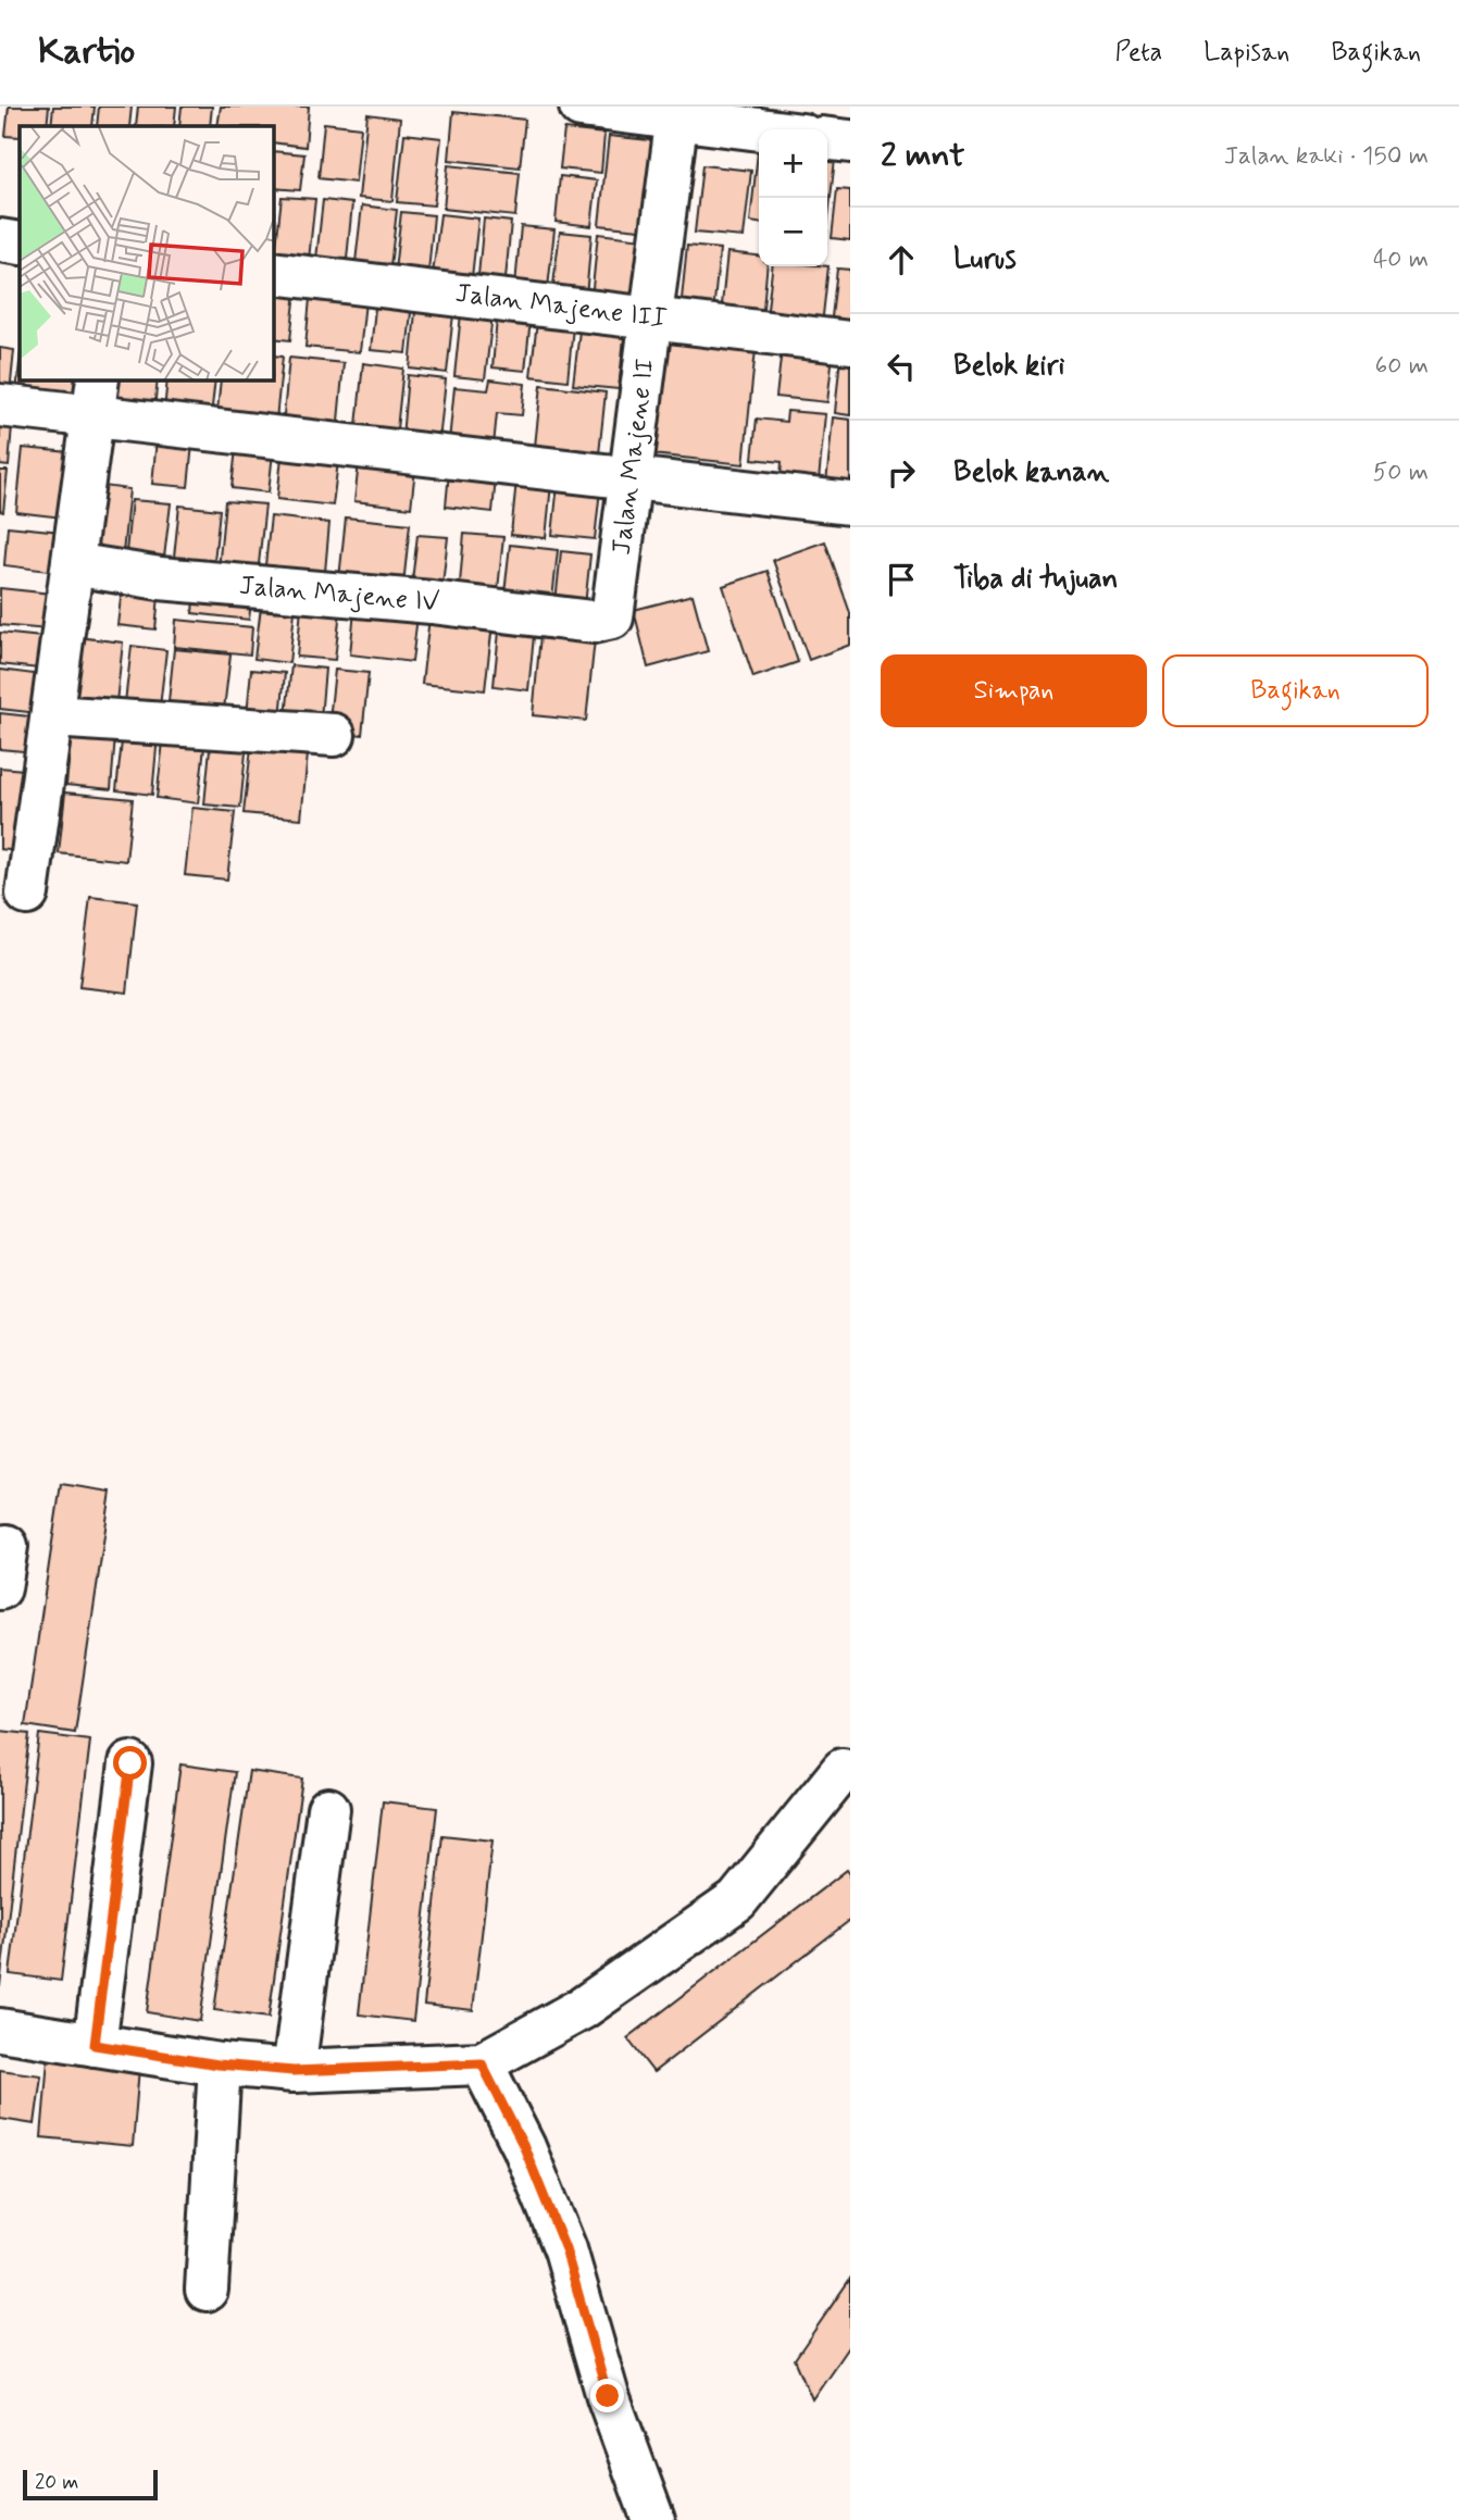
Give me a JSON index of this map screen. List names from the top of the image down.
{
  "streets": {
    "street": ["Jalan Majene III", "Jalan Majene II", "Jalan Majene IV"]
  },
  "crossings": [
    ["Jalan Majene III", "Jalan Majene II"],
    ["Jalan Majene II", "Jalan Majene IV"]
  ],
  "scale_bar": "20 m",
  "page": {
    "header": "Kartio",
    "nav": ["Peta", "Lapisan", "Bagikan"],
    "heading": ["2 mnt", "Jalan kaki · 150 m"],
    "map_buttons": ["+", "−"],
    "list": [
      ["Lurus", "40 m"],
      ["Belok kiri", "60 m"],
      ["Belok kanan", "50 m"],
      "Tiba di tujuan"
    ],
    "buttons": ["Simpan", "Bagikan"],
    "scale": "20 m"
  }
}
